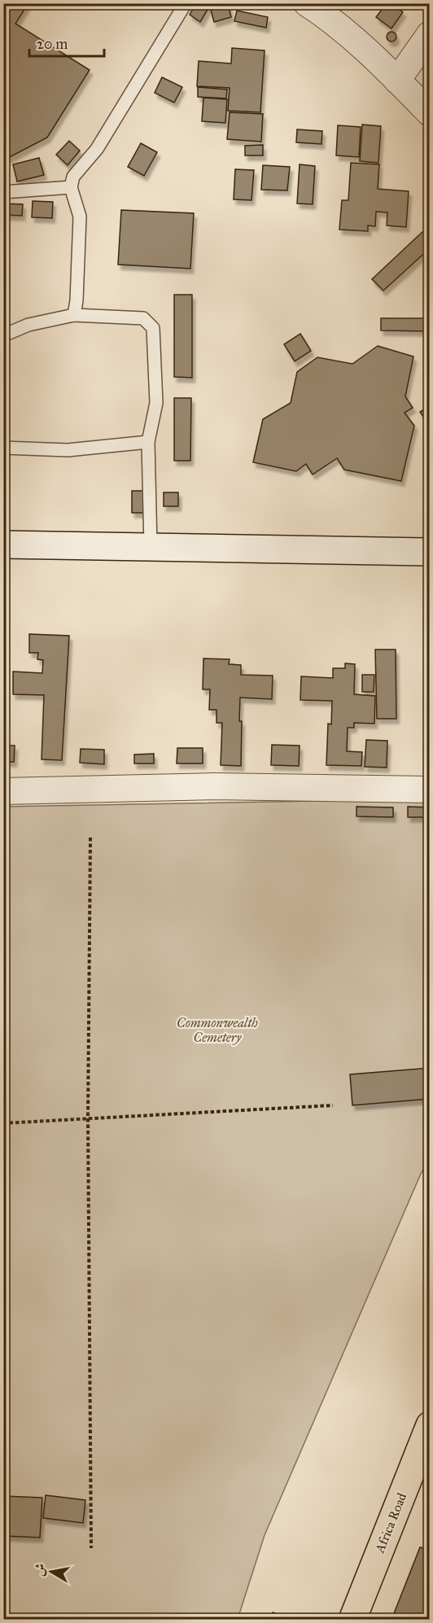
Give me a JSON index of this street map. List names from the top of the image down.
{
  "streets": {
    "highway": ["Africa Road"]
  },
  "parks": ["Commonwealth Cemetery"],
  "scale_bar": "20 m",
  "north": "left"
}
